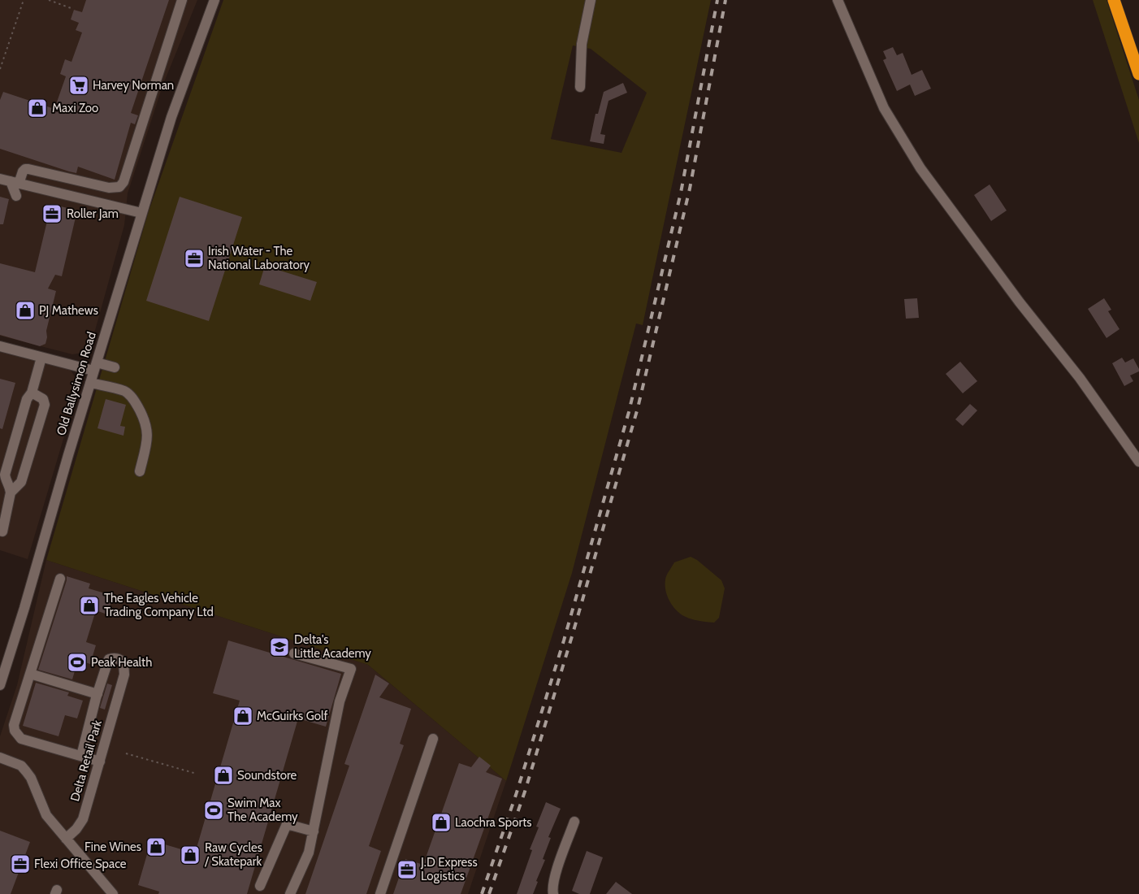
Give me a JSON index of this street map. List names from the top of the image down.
{
  "streets": {
    "street": ["Old Ballysimon Road", "Delta Retail Park"]
  },
  "places": {
    "supermarket": ["Harvey Norman"],
    "shop": [
      "Maxi Zoo",
      "PJ Mathews",
      "The Eagles Vehicle Trading Company Ltd",
      "McGuirks Golf",
      "Soundstore",
      "Laochra Sports",
      "Fine Wines",
      "Raw Cycles / Skatepark"
    ],
    "office": [
      "Roller Jam",
      "Irish Water - The National Laboratory",
      "Flexi Office Space",
      "J.D Express Logistics"
    ],
    "school or university": ["Delta's Little Academy"],
    "sports": ["Peak Health", "Swim Max The Academy"]
  }
}
